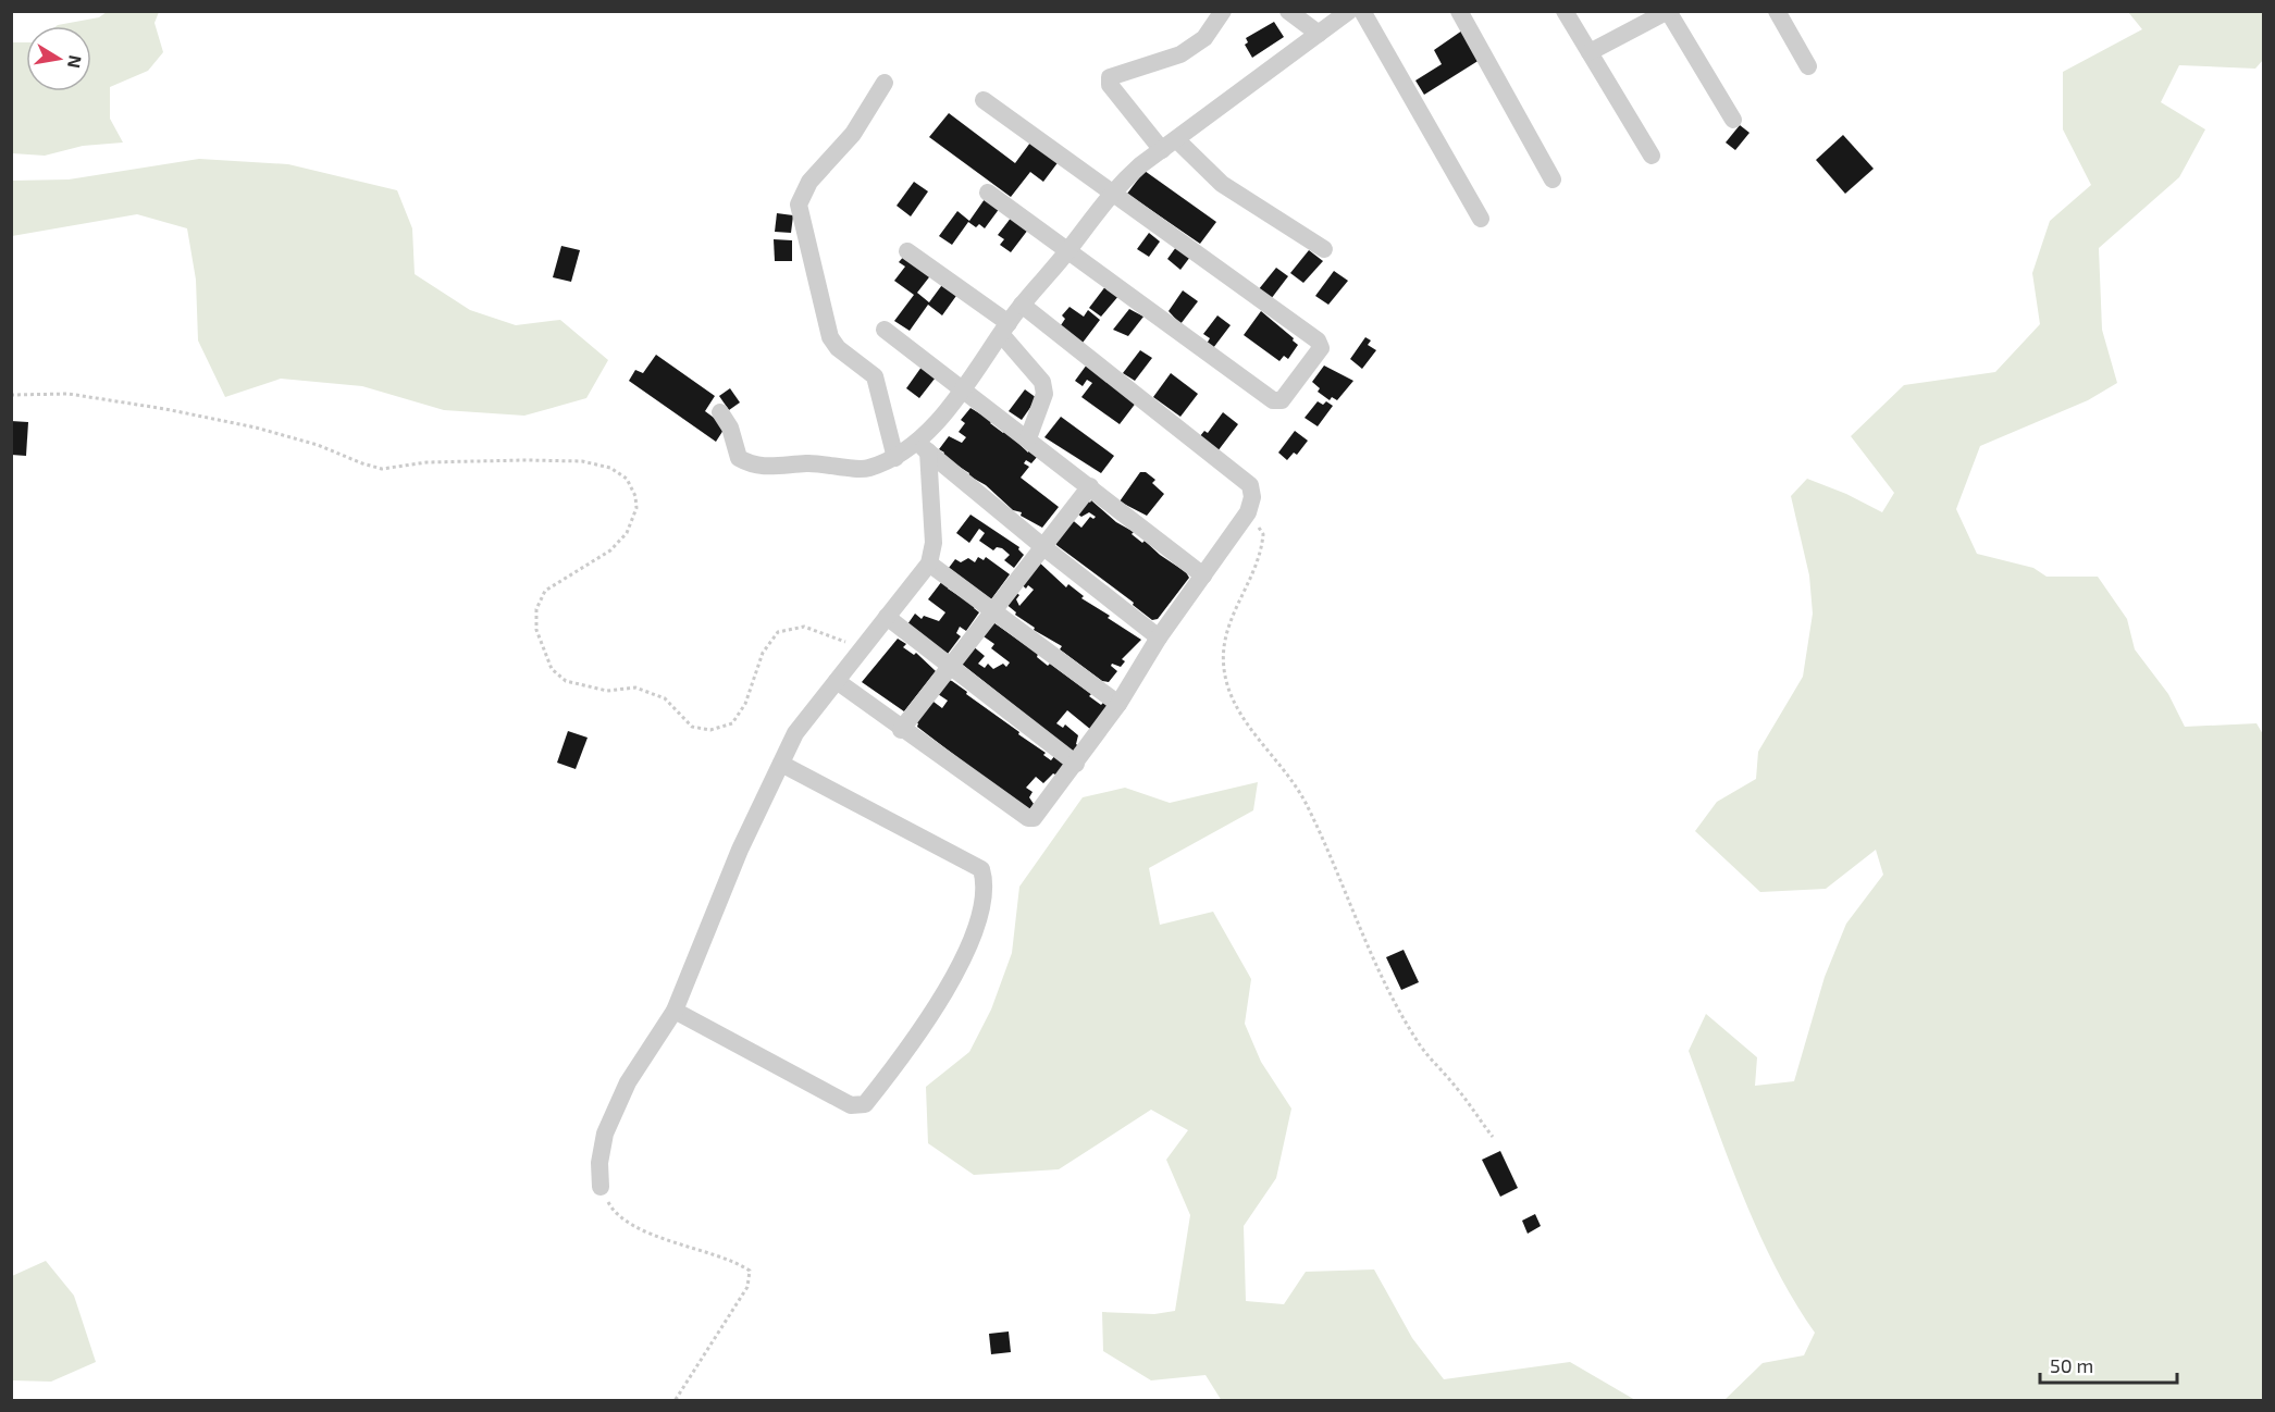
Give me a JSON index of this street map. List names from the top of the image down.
{
  "scale_bar": "50 m",
  "north": "right"
}
